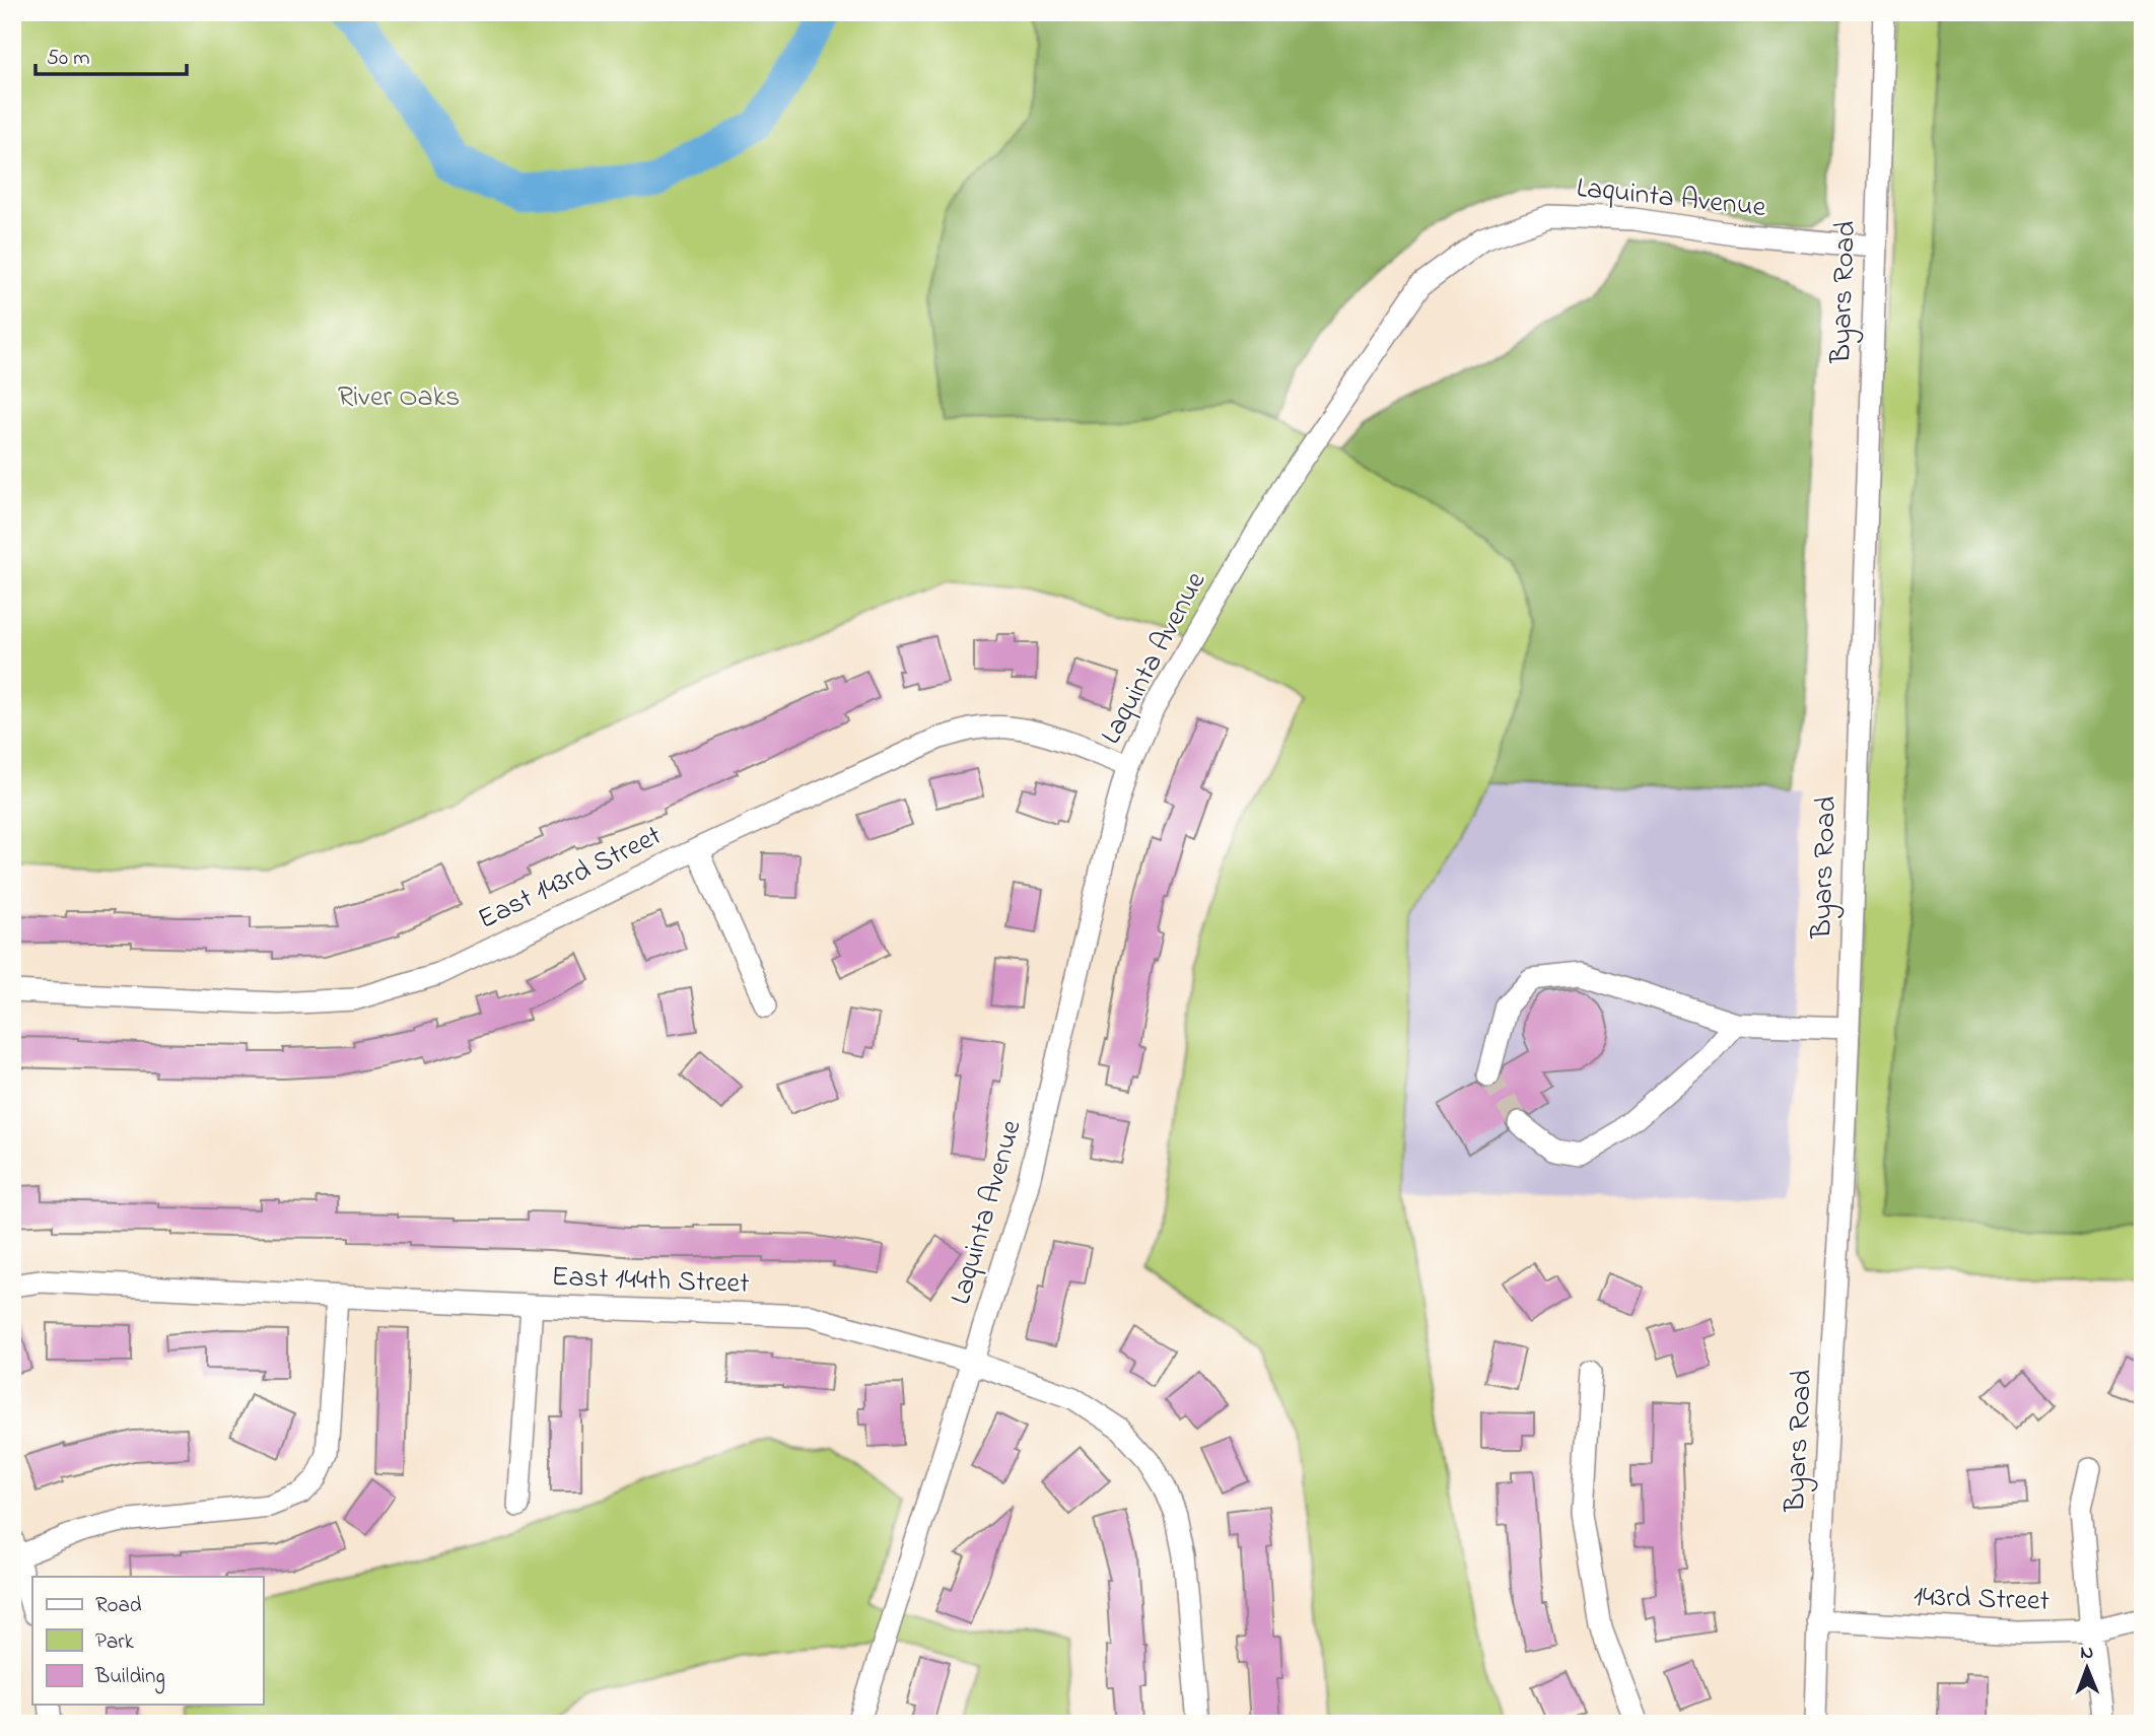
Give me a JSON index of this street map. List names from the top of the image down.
{
  "streets": {
    "street": [
      "Laquinta Avenue",
      "Byars Road",
      "East 143rd Street",
      "East 144th Street",
      "143rd Street"
    ]
  },
  "crossings": [
    ["Laquinta Avenue", "Byars Road"],
    ["Laquinta Avenue", "East 143rd Street"],
    ["Laquinta Avenue", "East 144th Street"],
    ["Byars Road", "143rd Street"]
  ],
  "parks": ["River Oaks"],
  "legend": ["Road", "Park", "Building"],
  "scale_bar": "50 m",
  "north": "top"
}
